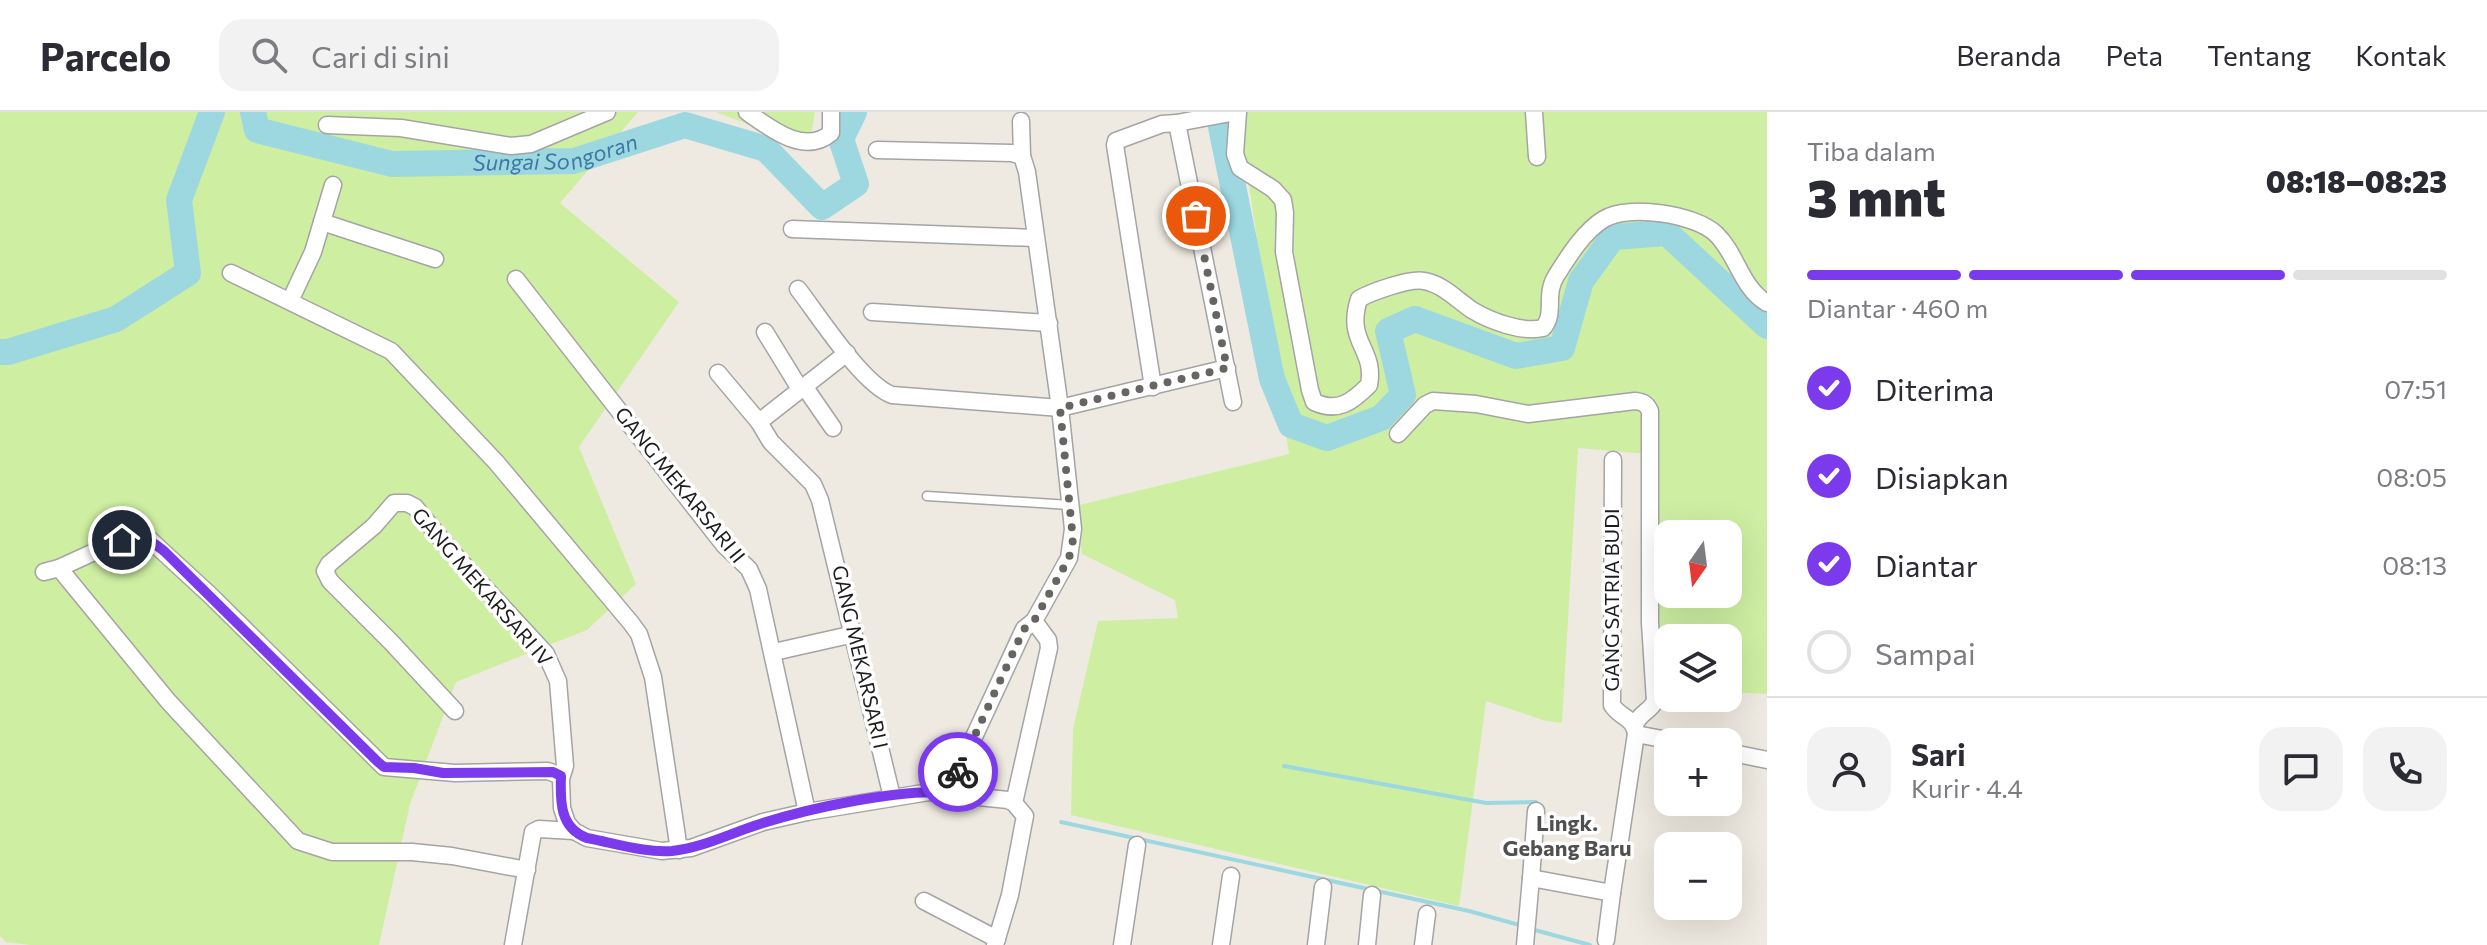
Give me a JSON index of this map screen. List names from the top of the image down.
{
  "streets": {
    "street": [
      "GANG MEKARSARI II",
      "GANG MEKARSARI IV",
      "GANG SATRIA BUDI",
      "GANG MEKARSARI I"
    ]
  },
  "districts": ["Lingk. Gebang Baru"],
  "water": ["Sungai Songoran"],
  "north": "bottom",
  "page": {
    "header": "Parcelo",
    "search": "Cari di sini",
    "nav": [
      "Beranda",
      "Peta",
      "Tentang",
      "Kontak"
    ],
    "heading": ["3 mnt", "Tiba dalam", "08:18–08:23"],
    "panel": ["Sari", "Kurir · 4.4"],
    "bar": "Diantar · 460 m",
    "list": [
      ["Diterima", "07:51"],
      ["Disiapkan", "08:05"],
      ["Diantar", "08:13"],
      "Sampai"
    ],
    "map_buttons": ["+", "−"]
  }
}
